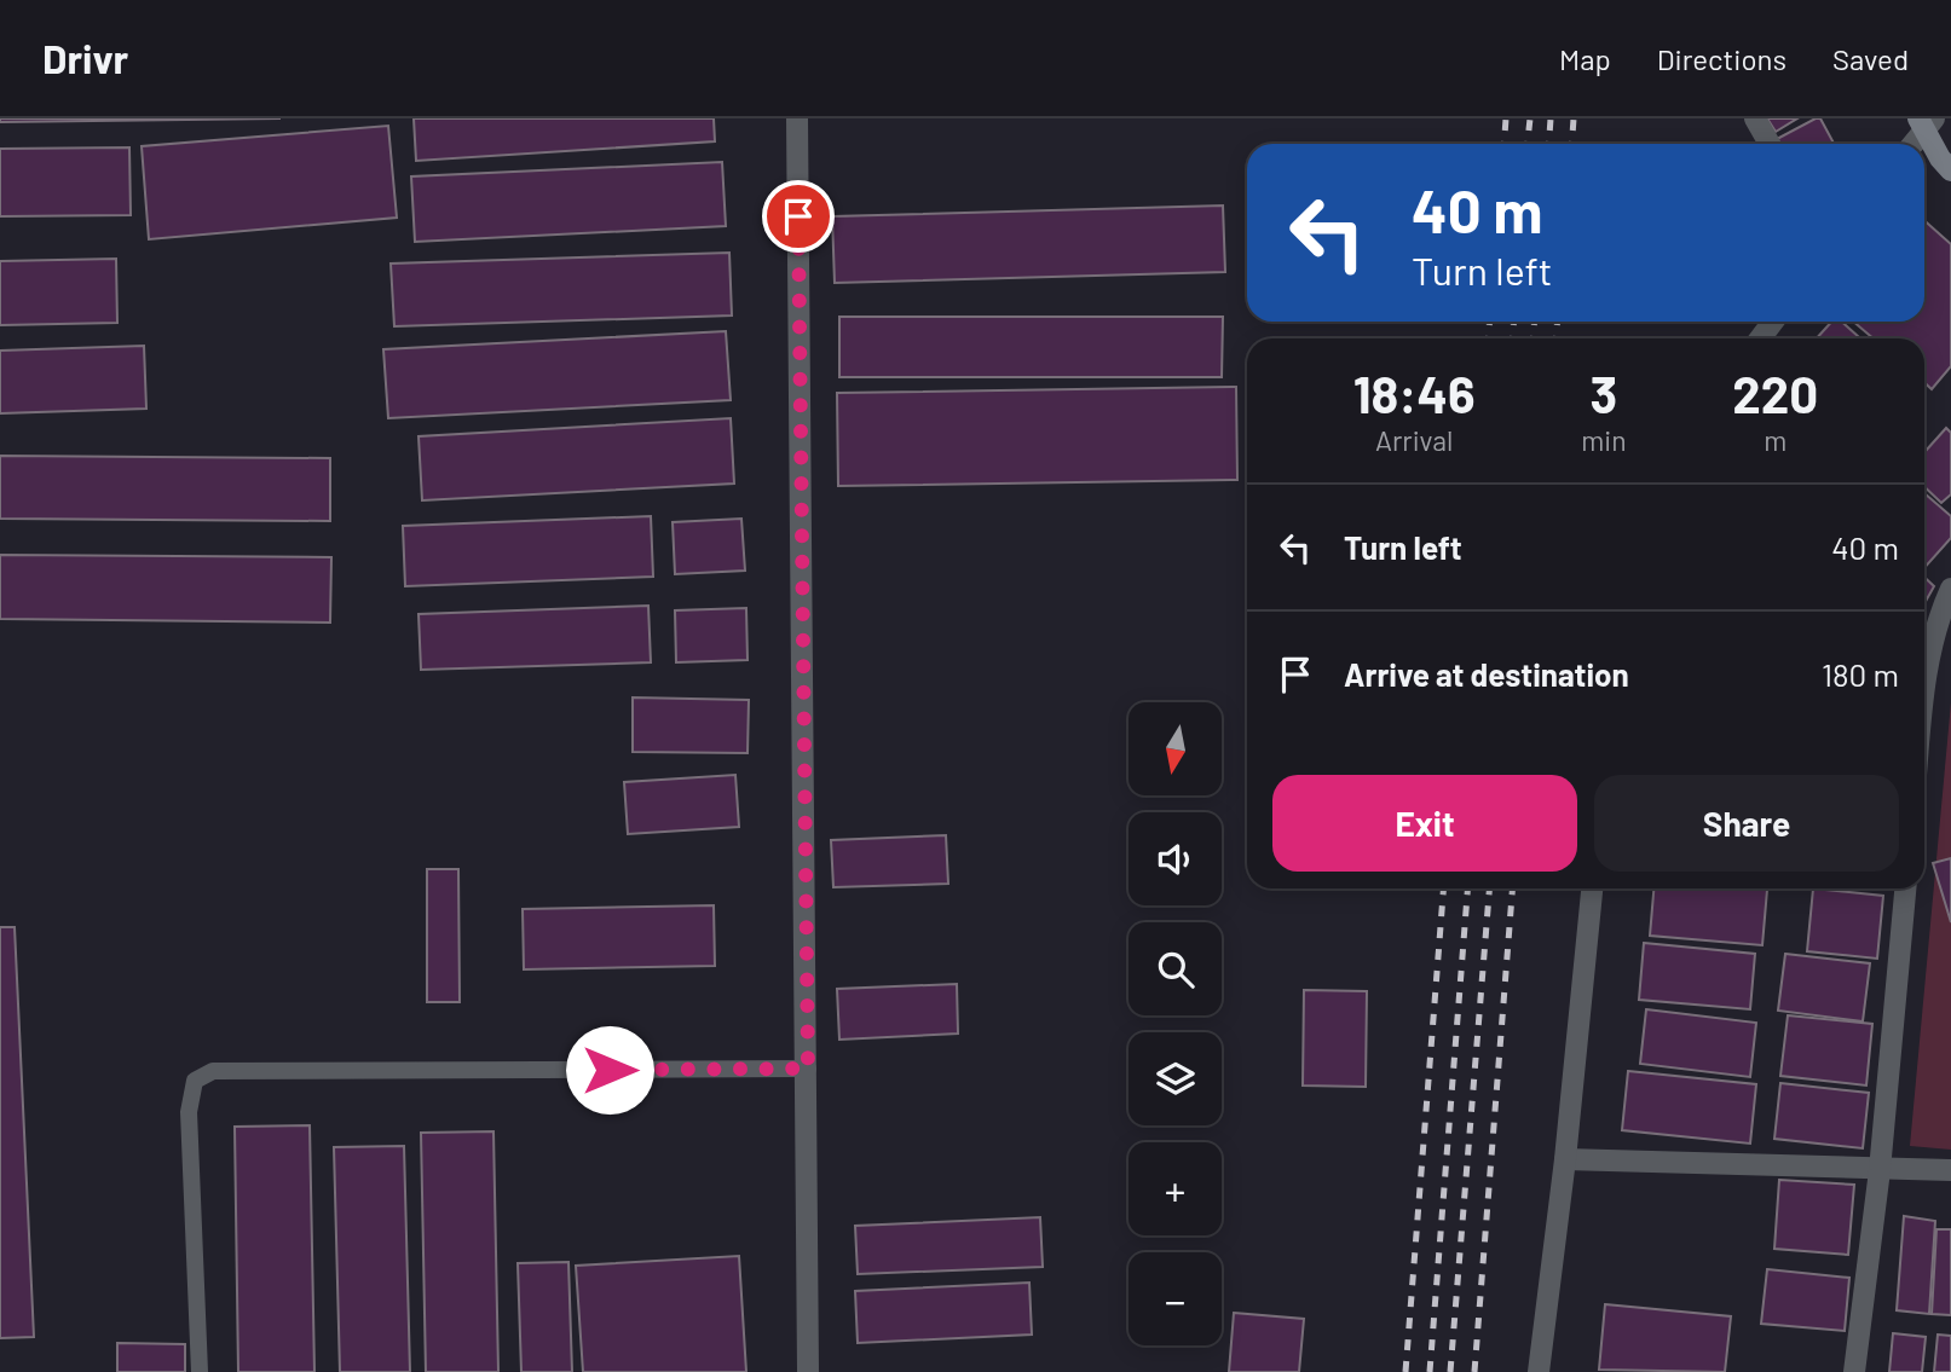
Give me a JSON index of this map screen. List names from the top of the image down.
{
  "north": "bottom",
  "page": {
    "header": "Drivr",
    "nav": ["Map", "Directions", "Saved"],
    "turn": ["40 m", "Turn left"],
    "eta": [
      "18:46",
      "Arrival",
      "3",
      "min",
      "220",
      "m"
    ],
    "list": [
      {
        "name": "Turn left",
        "value": "40 m"
      },
      {
        "name": "Arrive at destination",
        "value": "180 m"
      }
    ],
    "map_buttons": ["+", "−"],
    "buttons": ["Exit", "Share"]
  }
}
